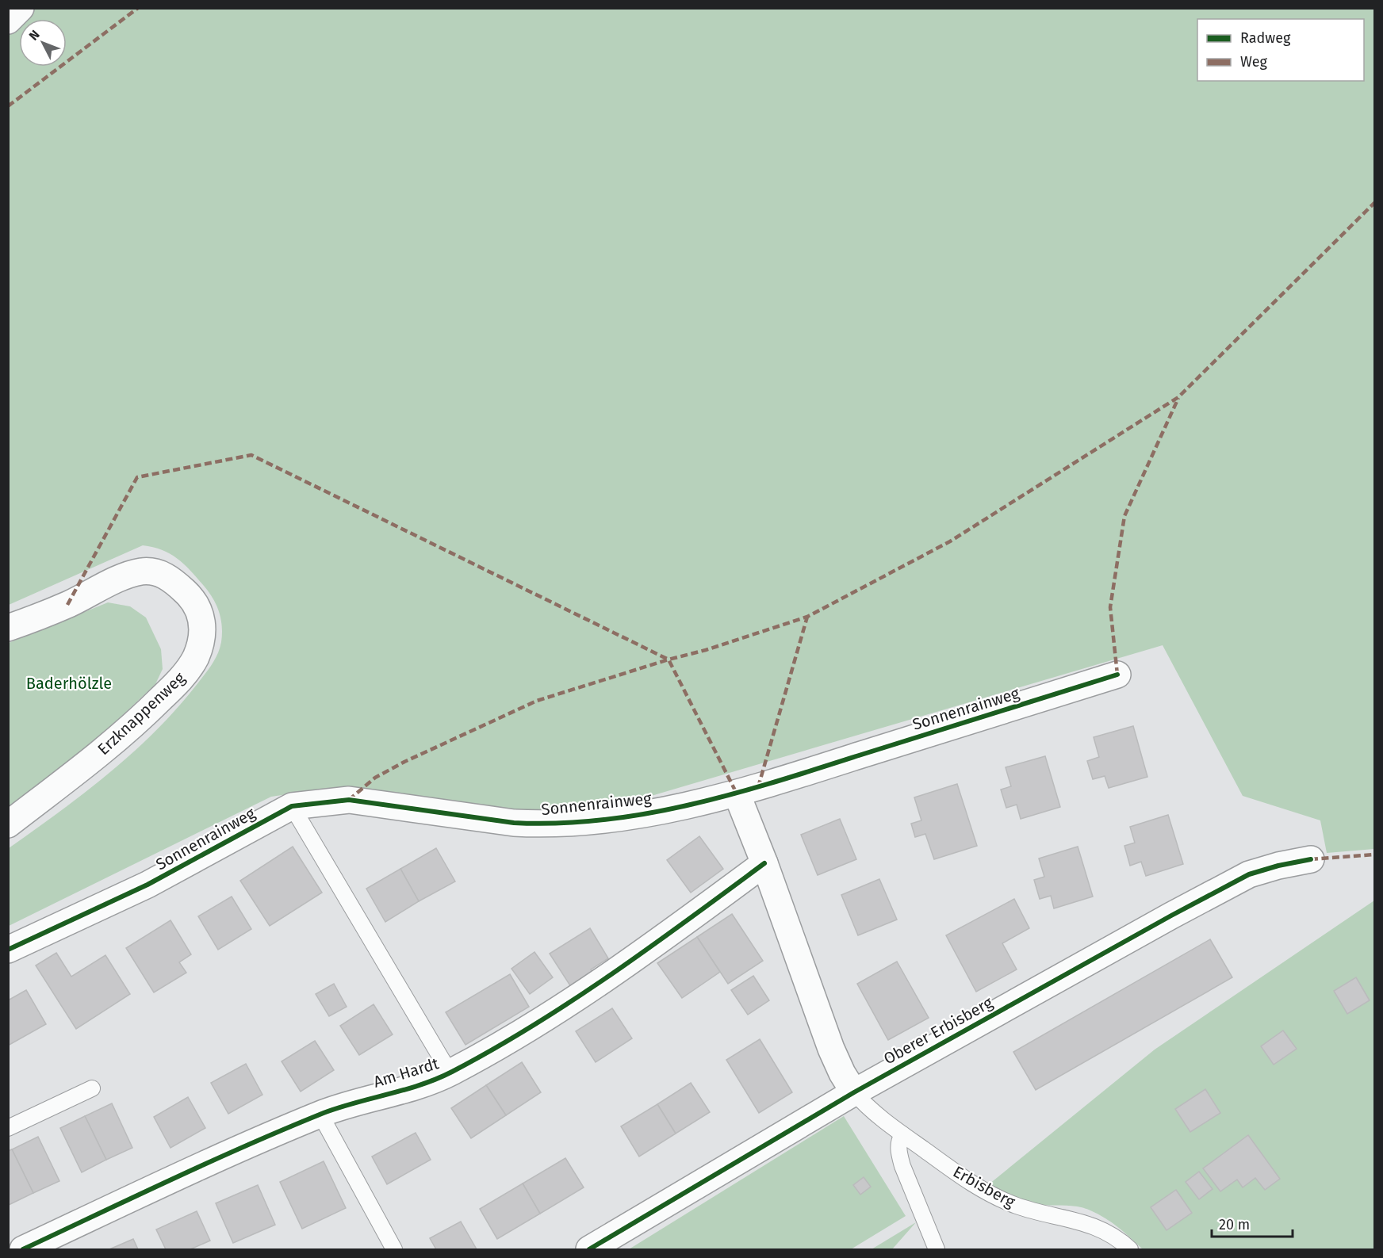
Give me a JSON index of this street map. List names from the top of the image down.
{
  "streets": {
    "street": [
      "Sonnenrainweg",
      "Erzknappenweg",
      "Oberer Erbisberg",
      "Am Hardt"
    ],
    "lane": ["Erbisberg"]
  },
  "crossings": [
    ["Oberer Erbisberg", "Erbisberg"]
  ],
  "parks": ["Baderhölzle"],
  "legend": ["Radweg", "Weg"],
  "scale_bar": "20 m",
  "north": "top left"
}
